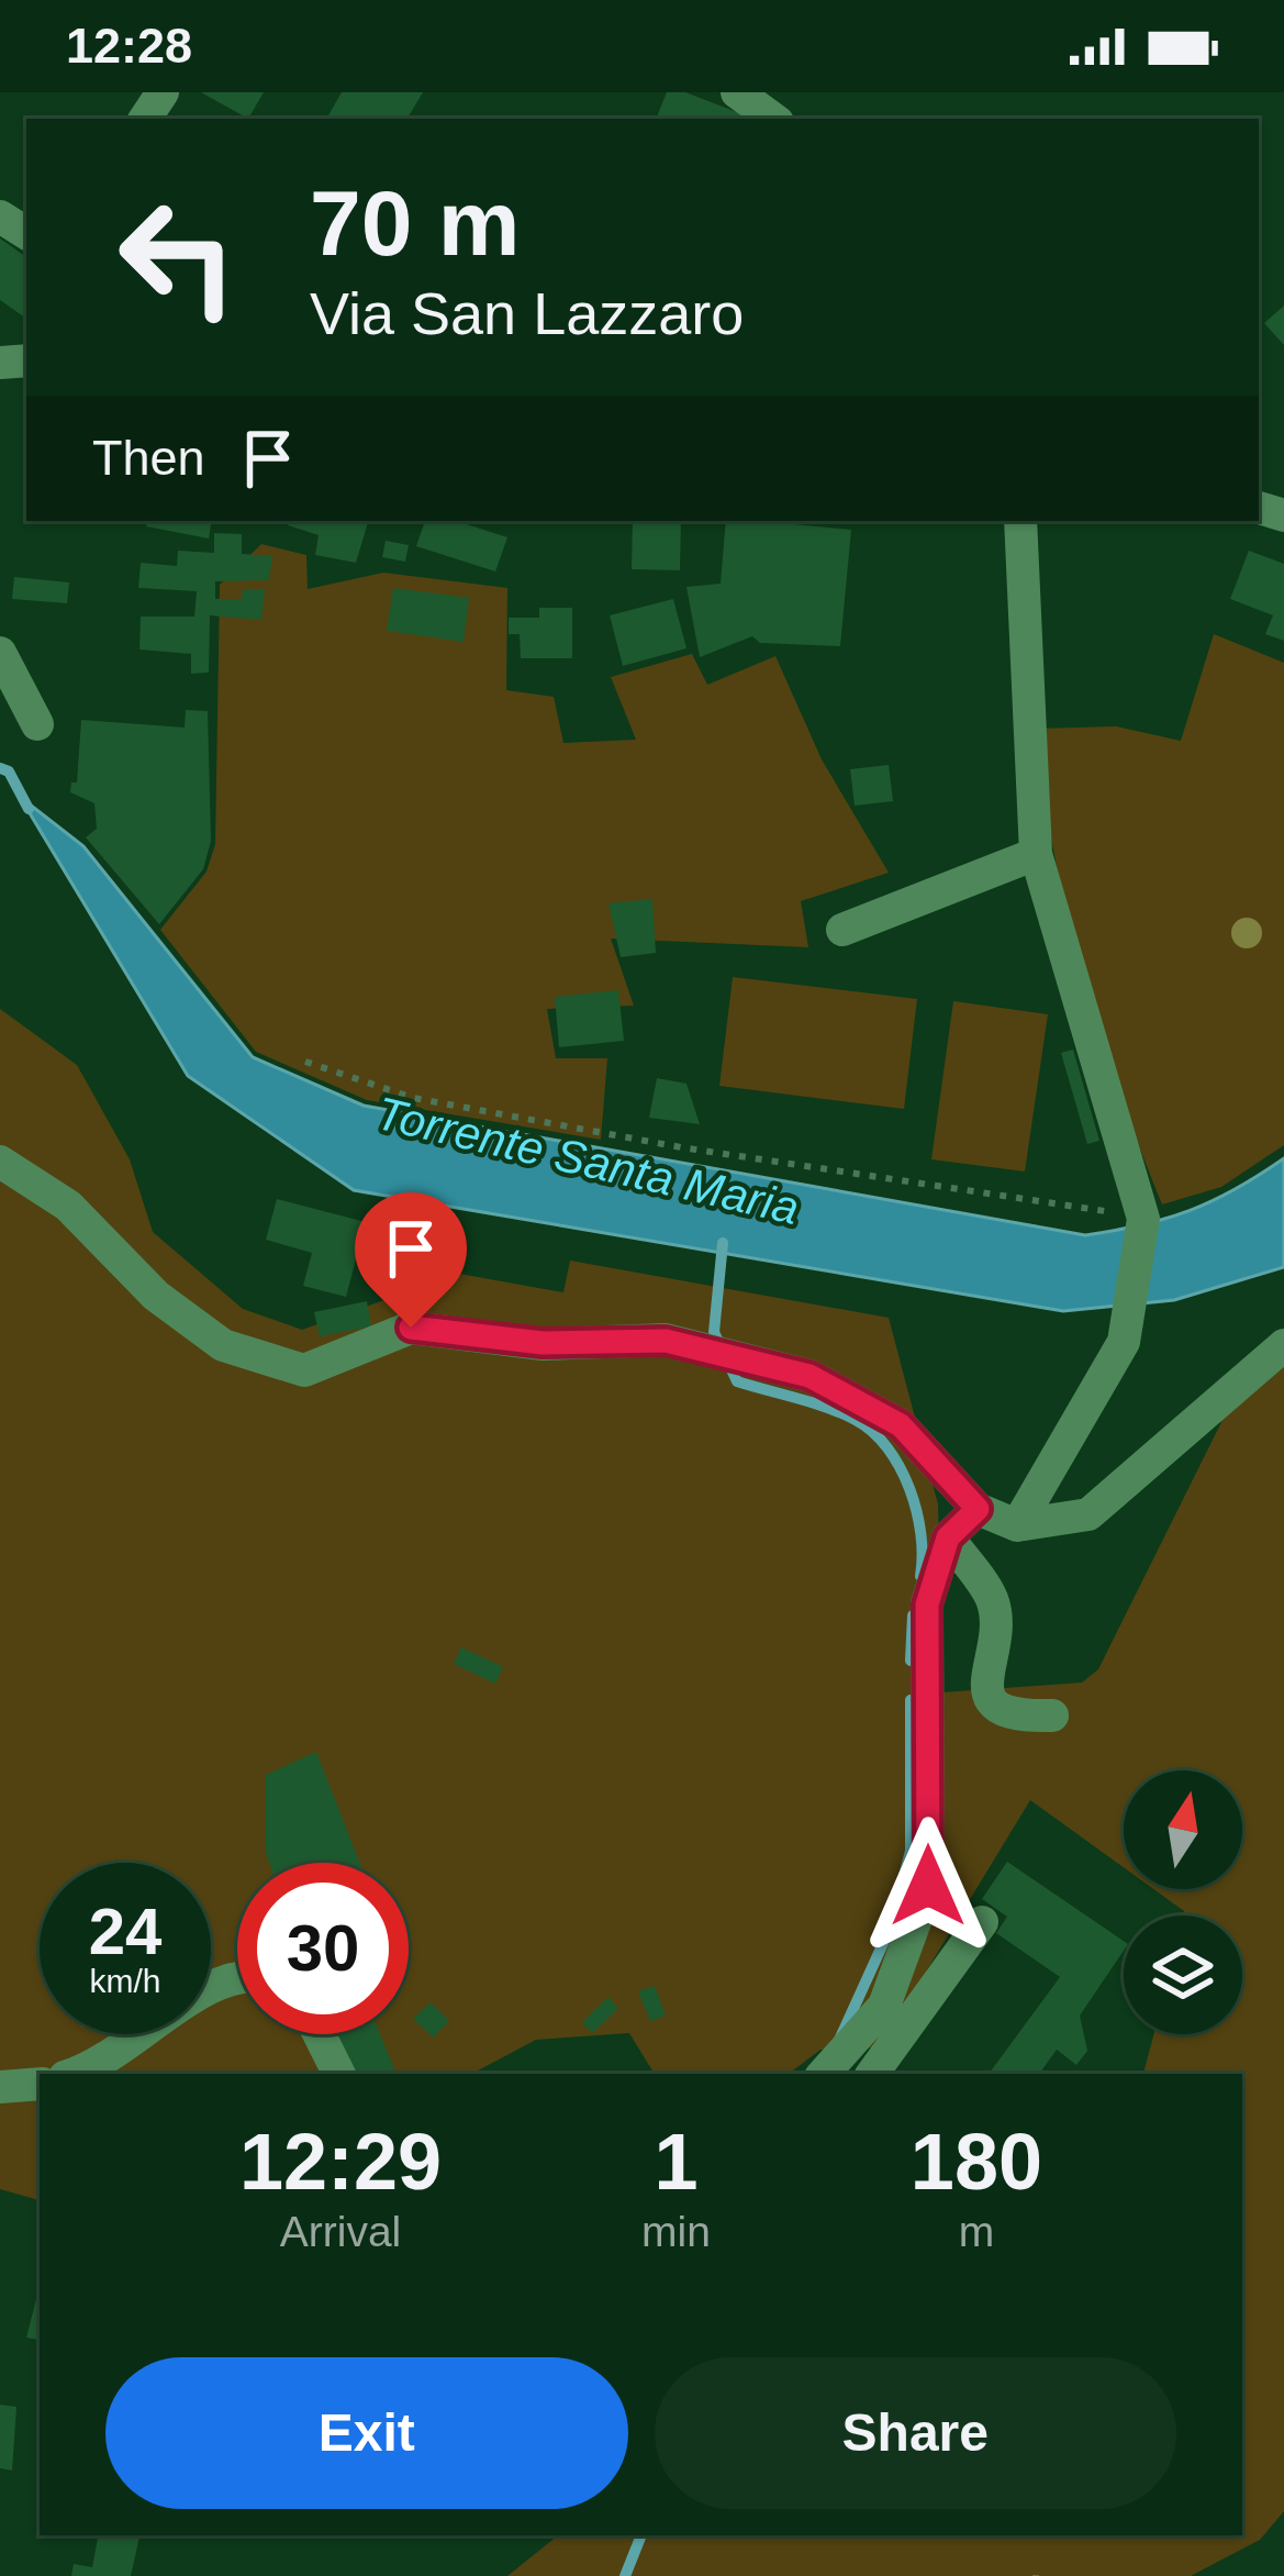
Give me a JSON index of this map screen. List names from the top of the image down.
{
  "water": ["Torrente Santa Maria"],
  "north": "top",
  "page": {
    "status": "12:28",
    "turn": ["70 m", "Via San Lazzaro"],
    "then": "Then",
    "speed": "24 km/h",
    "limit": "30",
    "eta": [
      "12:29",
      "Arrival",
      "1",
      "min",
      "180",
      "m"
    ],
    "buttons": ["Exit", "Share"]
  }
}
